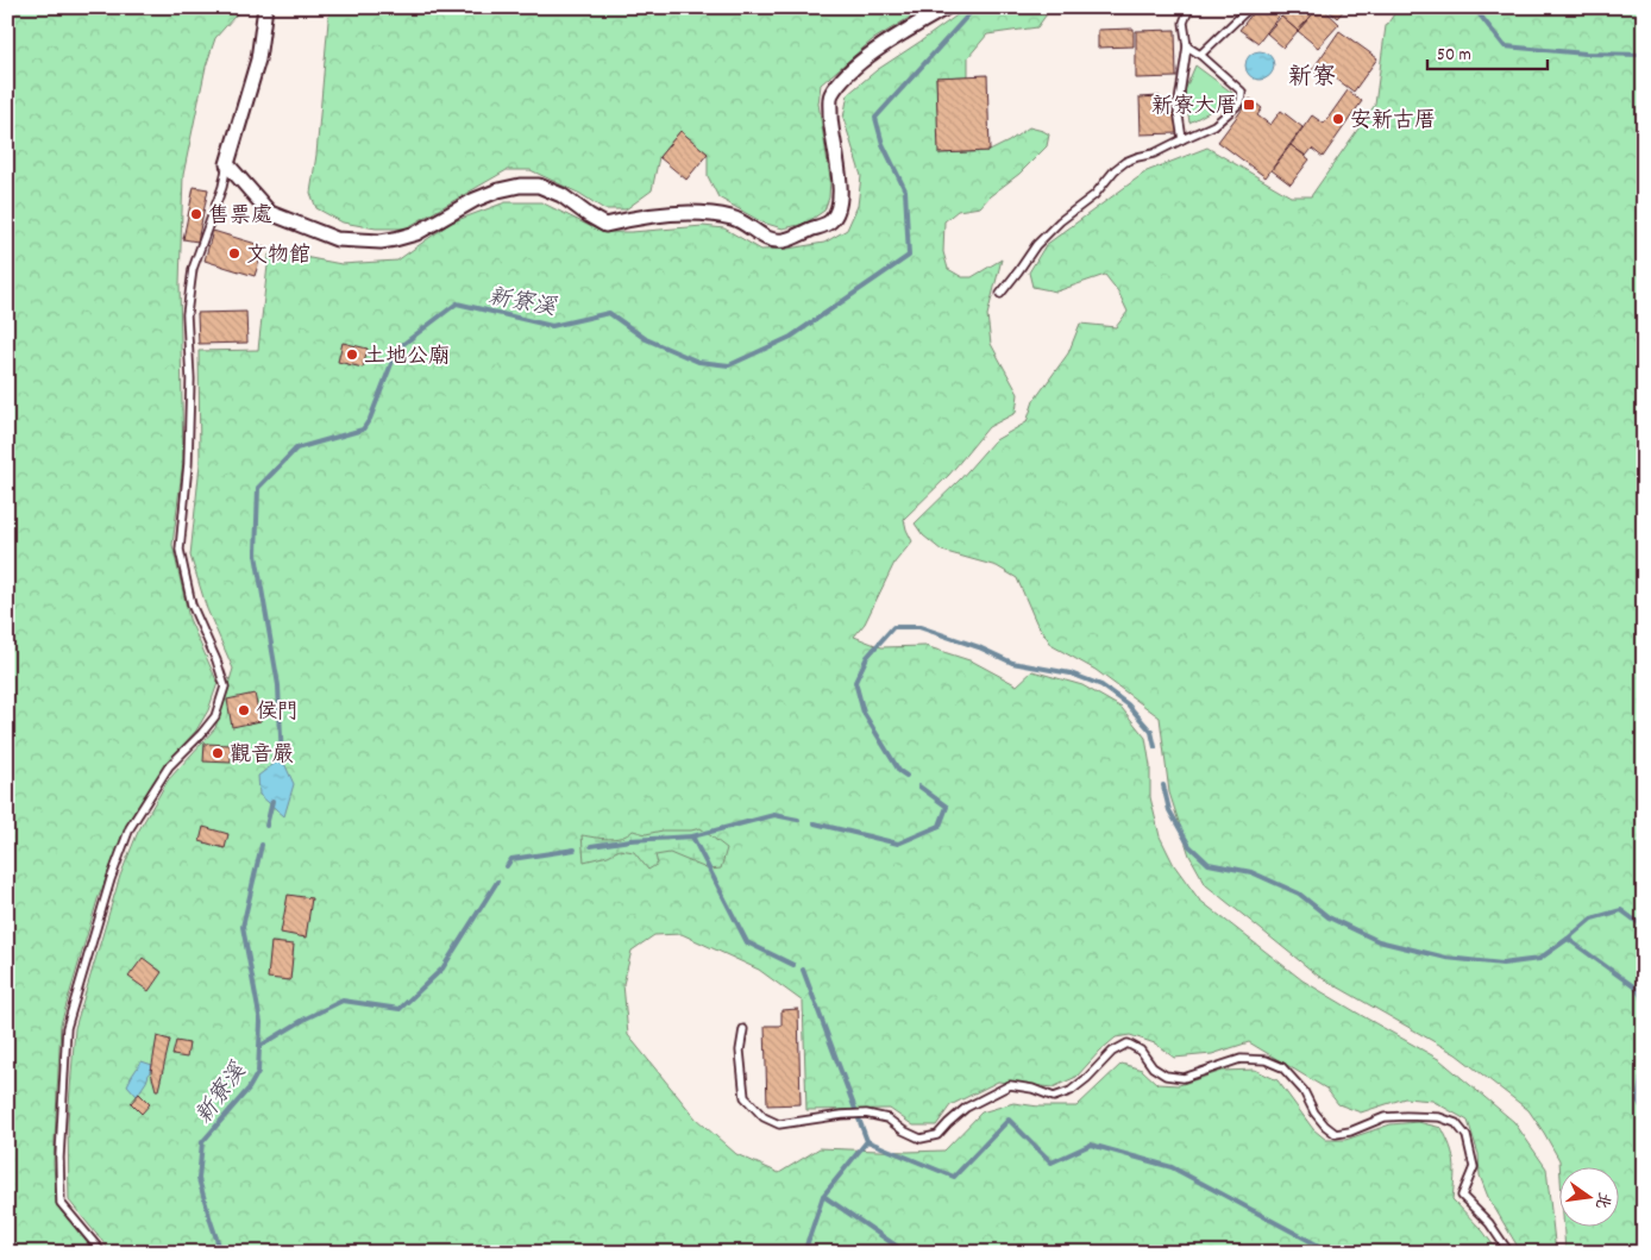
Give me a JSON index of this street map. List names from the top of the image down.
{
  "districts": ["新寮"],
  "water": ["新寮溪"],
  "places": {
    "transit": ["新寮大厝"],
    "other": [
      "安新古厝",
      "售票處",
      "文物館",
      "土地公廟",
      "侯門",
      "觀音嚴"
    ]
  },
  "scale_bar": "50 m",
  "north": "right"
}
